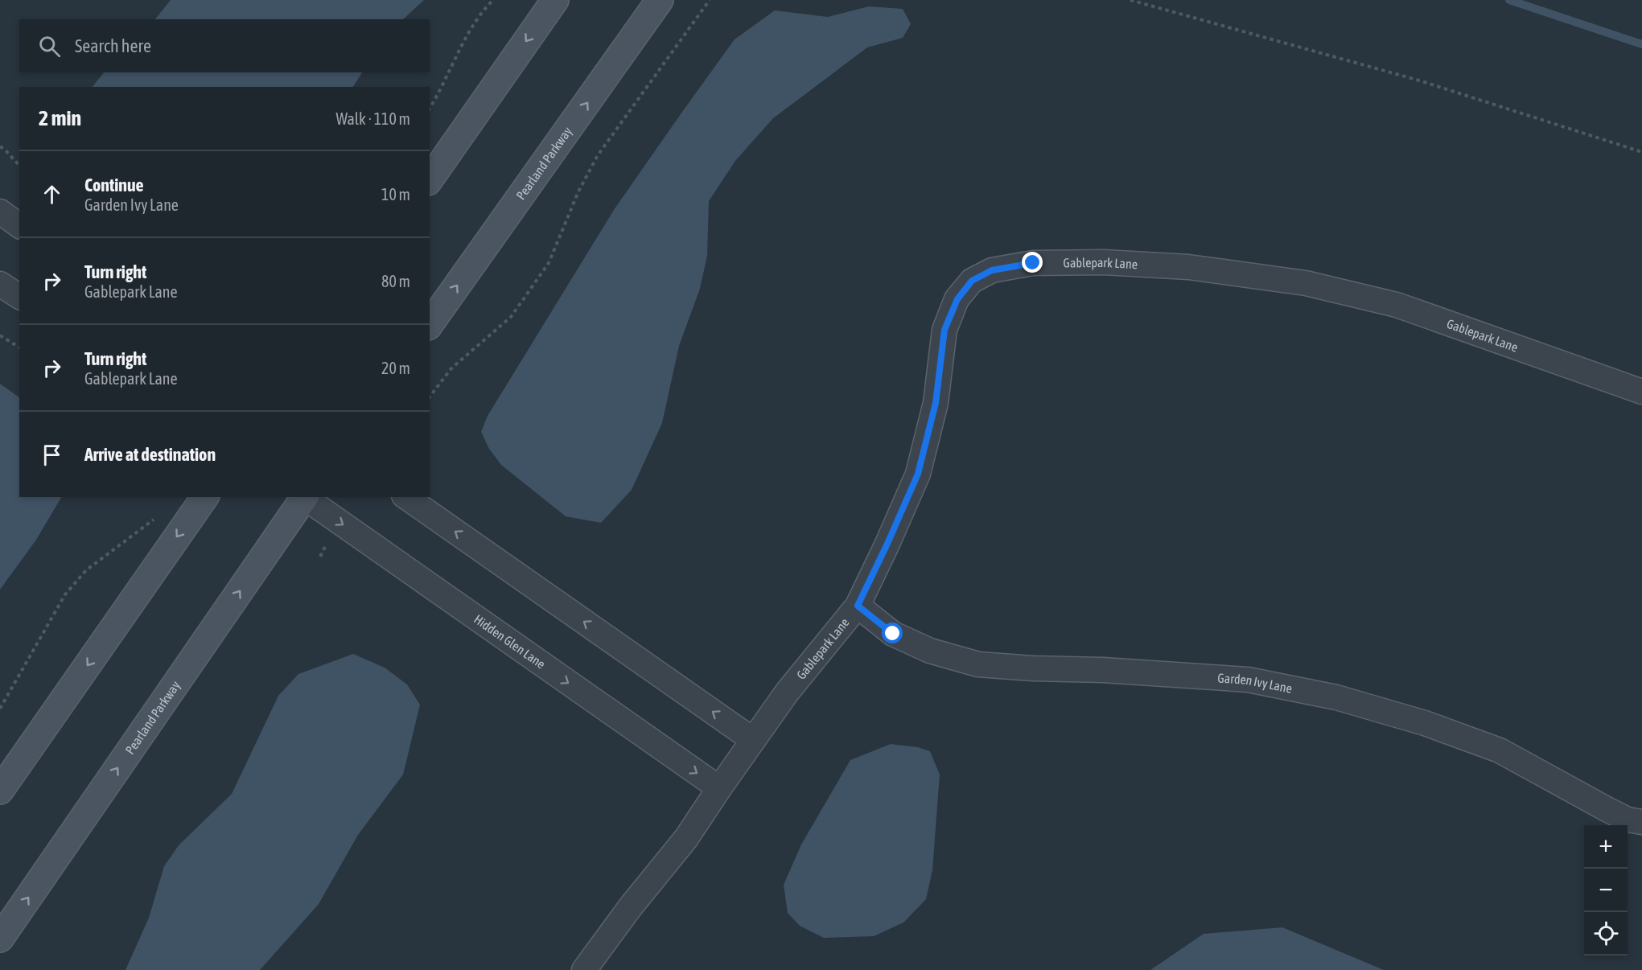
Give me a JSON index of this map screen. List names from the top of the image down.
{
  "streets": {
    "main road": ["Pearland Parkway"],
    "street": ["Gablepark Lane", "Hidden Glen Lane", "Garden Ivy Lane"]
  },
  "crossings": [
    ["Gablepark Lane", "Hidden Glen Lane"],
    ["Gablepark Lane", "Garden Ivy Lane"]
  ],
  "page": {
    "search": "Search here",
    "heading": ["2 min", "Walk · 110 m"],
    "list": [
      ["Continue", "Garden Ivy Lane", "10 m"],
      ["Turn right", "Gablepark Lane", "80 m"],
      ["Turn right", "Gablepark Lane", "20 m"],
      "Arrive at destination"
    ],
    "map_buttons": ["+", "−"]
  }
}
